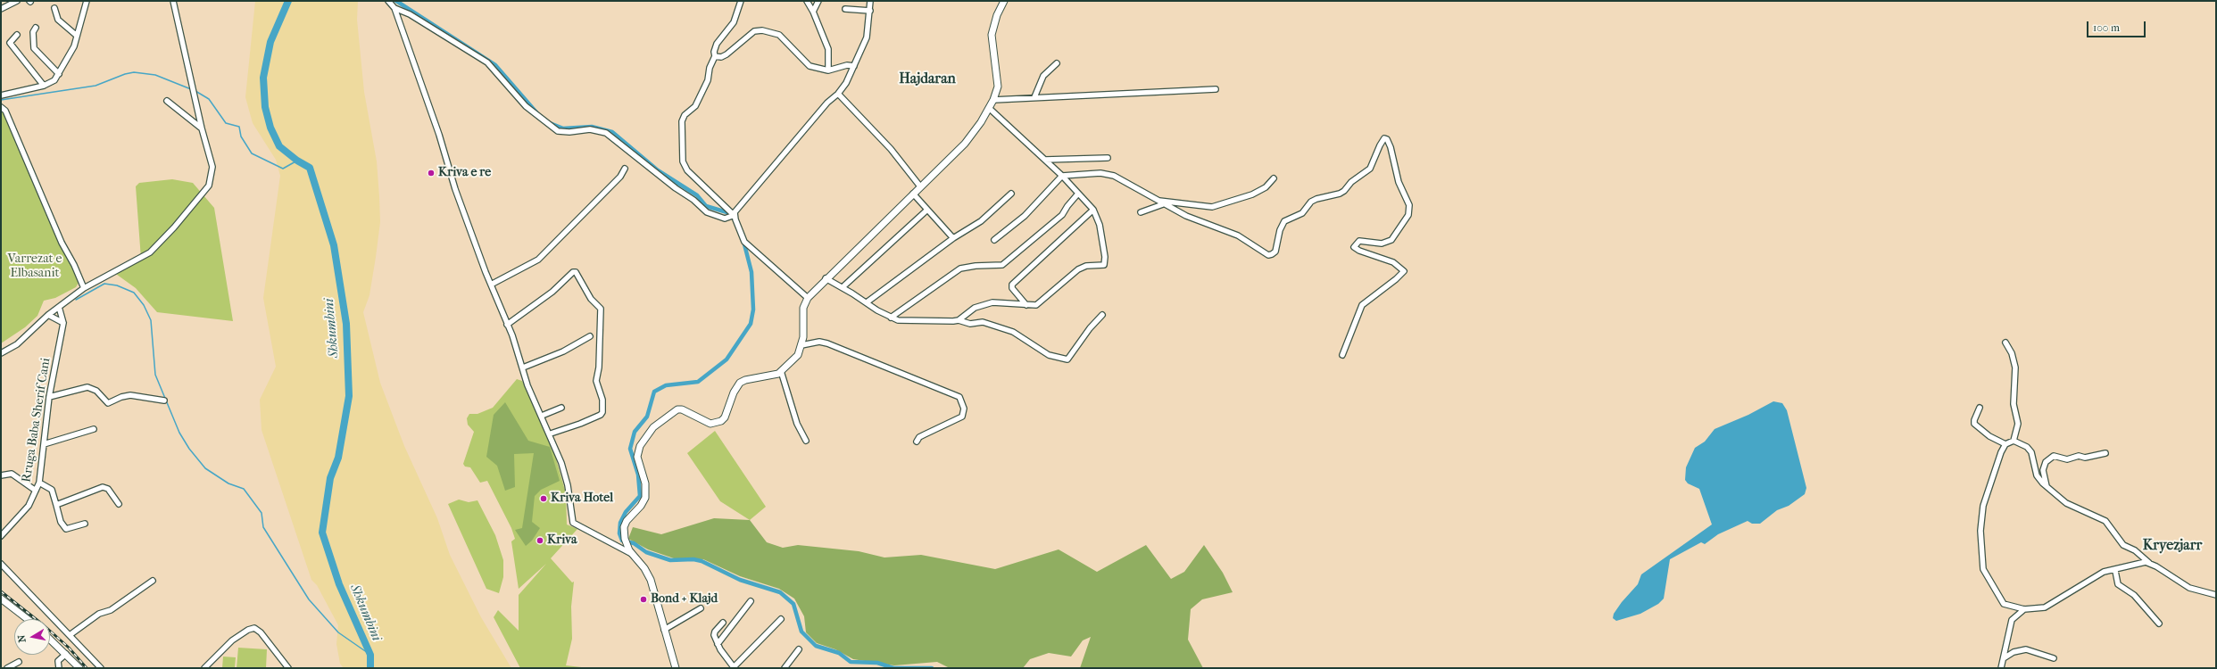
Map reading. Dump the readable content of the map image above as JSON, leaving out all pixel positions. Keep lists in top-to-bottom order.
{
  "streets": {
    "street": ["Rruga Baba Sherif Cani"]
  },
  "districts": ["Hajdaran", "Kryezjarr"],
  "water": ["Shkumbini"],
  "parks": ["Varrezat e Elbasanit"],
  "places": [
    "Kriva e re",
    "Kriva Hotel",
    "Kriva",
    "Bond + Klajd"
  ],
  "scale_bar": "100 m",
  "north": "left"
}
